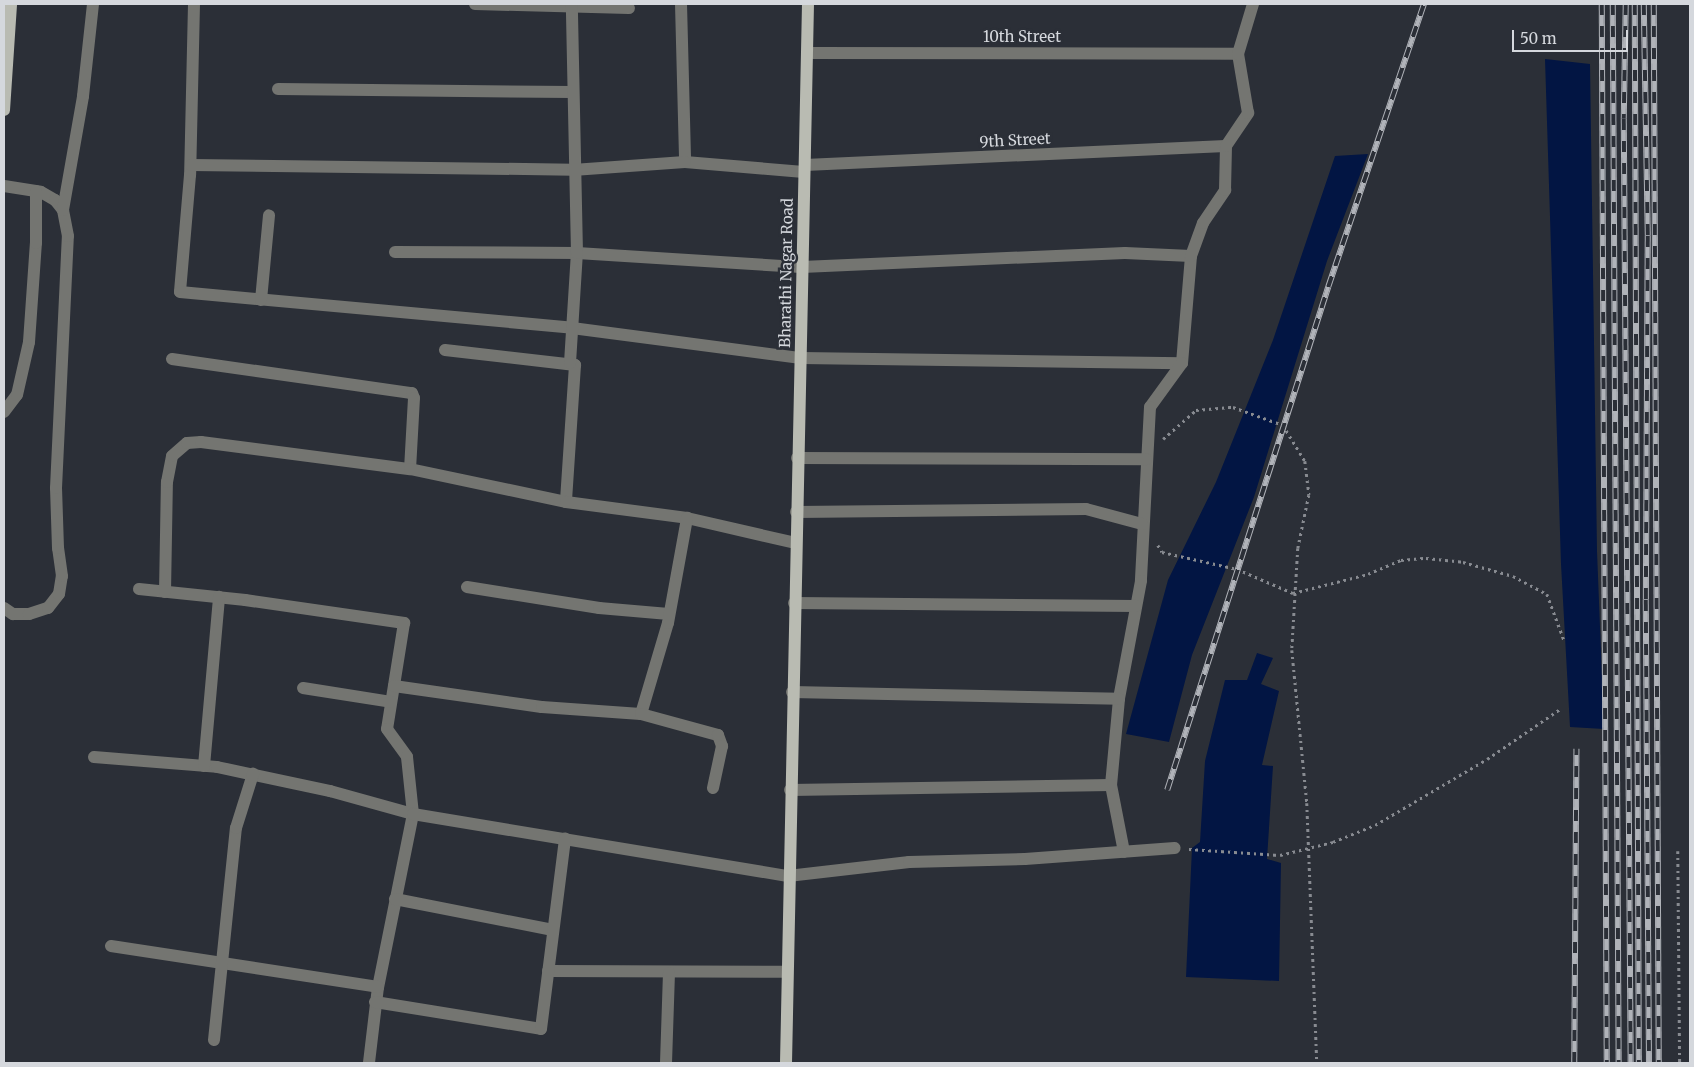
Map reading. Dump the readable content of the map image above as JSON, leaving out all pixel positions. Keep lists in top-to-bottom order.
{
  "streets": {
    "main road": ["Bharathi Nagar Road"],
    "street": ["10th Street", "9th Street"]
  },
  "crossings": [
    ["10th Street", "Bharathi Nagar Road"],
    ["9th Street", "Bharathi Nagar Road"]
  ],
  "scale_bar": "50 m"
}
